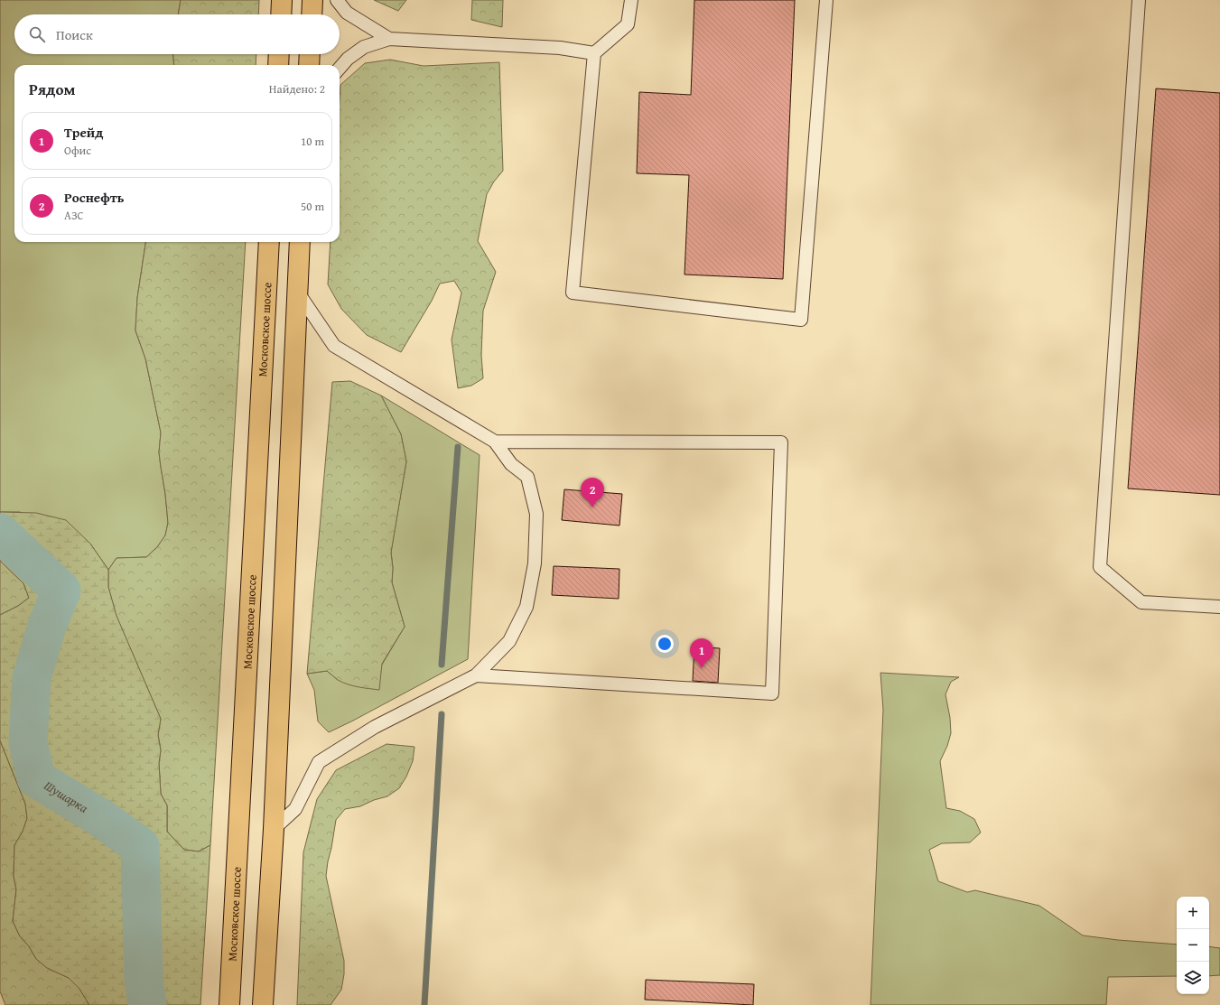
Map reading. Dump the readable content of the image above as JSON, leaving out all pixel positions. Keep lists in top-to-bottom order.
{
  "streets": {
    "highway": ["Московское шоссе"]
  },
  "water": ["Шушарка"],
  "page": {
    "search": "Поиск",
    "heading": ["Рядом", "Найдено: 2"],
    "list": [
      {
        "mark": "1",
        "name": "Трейд",
        "note": "Офис",
        "value": "10 m"
      },
      {
        "mark": "2",
        "name": "Роснефть",
        "note": "АЗС",
        "value": "50 m"
      }
    ],
    "pins": ["2", "1"],
    "map_buttons": ["+", "−"]
  }
}
